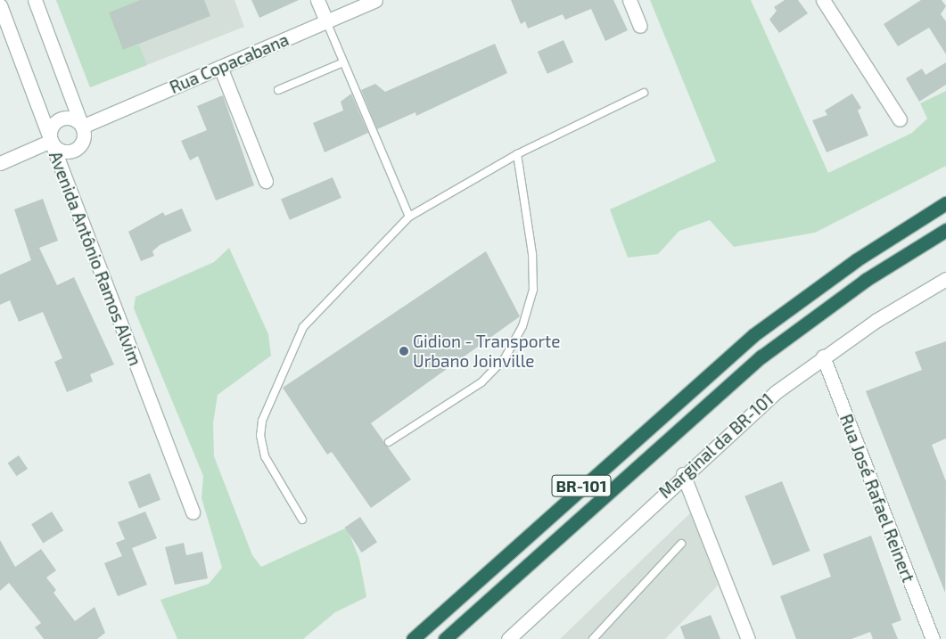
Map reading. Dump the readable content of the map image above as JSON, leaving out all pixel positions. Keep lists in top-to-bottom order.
{
  "streets": {
    "highway": ["BR-101"],
    "street": [
      "Rua Copacabana",
      "Avenida Antônio Ramos Alvim",
      "Marginal da BR-101",
      "Rua José Rafael Reinert"
    ]
  },
  "crossings": [
    ["Rua Copacabana", "Avenida Antônio Ramos Alvim"],
    ["Marginal da BR-101", "Rua José Rafael Reinert"]
  ],
  "places": ["Gidion - Transporte Urbano Joinville"]
}
